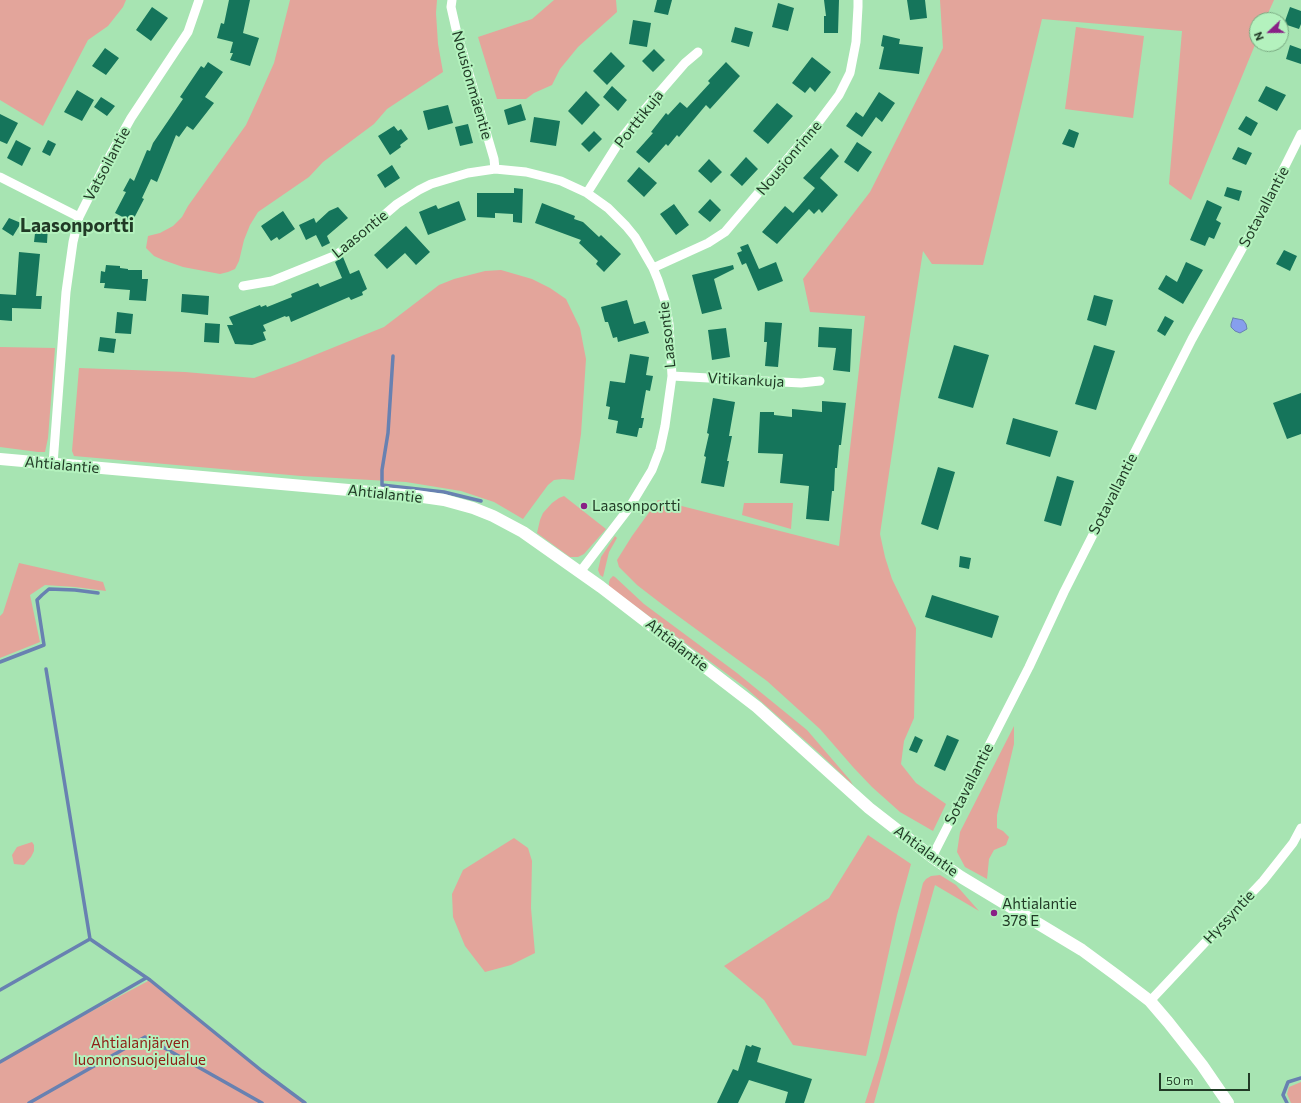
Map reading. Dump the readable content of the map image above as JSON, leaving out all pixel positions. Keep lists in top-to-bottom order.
{
  "streets": {
    "street": [
      "Nousionmäentie",
      "Porttikuja",
      "Nousionrinne",
      "Vatsoilantie",
      "Sotavallantie",
      "Laasontie",
      "Vitikankuja",
      "Ahtialantie",
      "Hyssyntie"
    ]
  },
  "crossings": [
    ["Nousionmäentie", "Laasontie"],
    ["Porttikuja", "Laasontie"],
    ["Nousionrinne", "Laasontie"],
    ["Vatsoilantie", "Ahtialantie"],
    ["Sotavallantie", "Ahtialantie"],
    ["Laasontie", "Vitikankuja"],
    ["Laasontie", "Ahtialantie"],
    ["Ahtialantie", "Hyssyntie"]
  ],
  "districts": ["Laasonportti"],
  "parks": ["Ahtialanjärven luonnonsuojelualue"],
  "places": ["Laasonportti", "Ahtialantie 378 E"],
  "scale_bar": "50 m",
  "north": "left"
}
